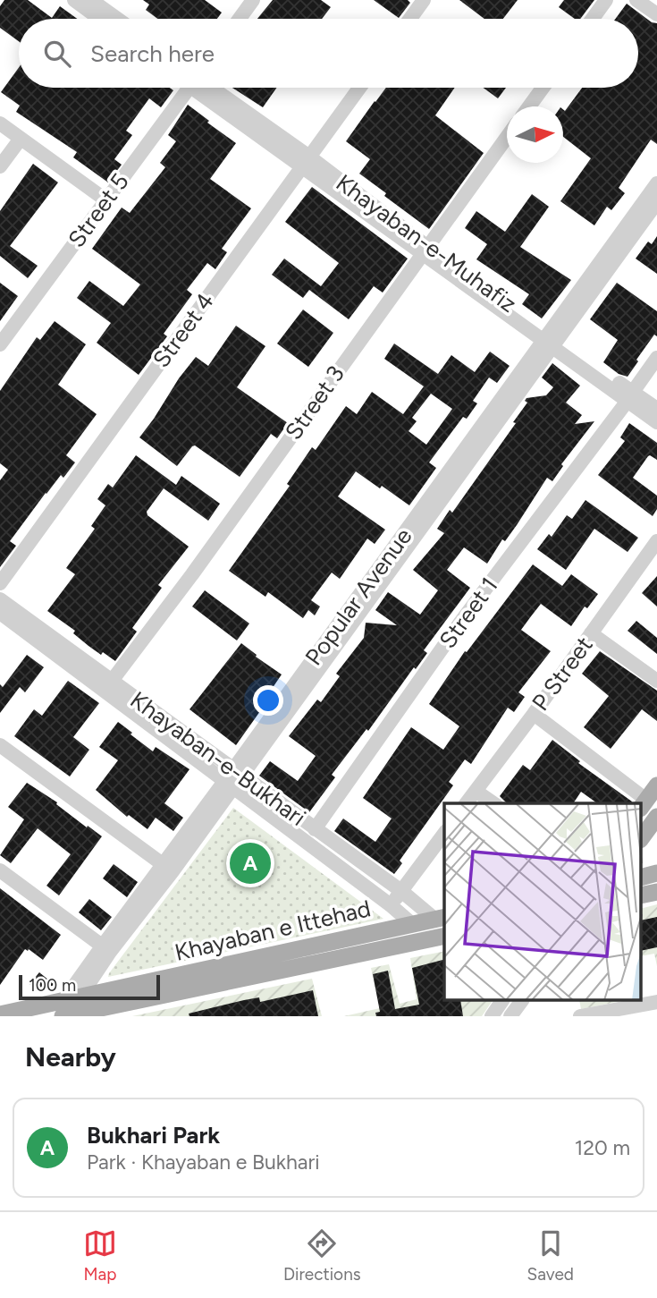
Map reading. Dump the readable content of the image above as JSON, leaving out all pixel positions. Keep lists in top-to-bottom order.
{
  "streets": {
    "main road": ["Khayaban e Ittehad"],
    "street": [
      "Street 5",
      "Khayaban-e-Muhafiz",
      "Street 4",
      "Street 3",
      "Popular Avenue",
      "Street 1",
      "P Street",
      "Khayaban-e-Bukhari"
    ]
  },
  "crossings": [
    ["Khayaban-e-Muhafiz", "Street 4"],
    ["Khayaban-e-Muhafiz", "Street 3"],
    ["Khayaban-e-Muhafiz", "Popular Avenue"],
    ["Khayaban-e-Muhafiz", "Street 1"],
    ["Street 3", "Khayaban-e-Bukhari"],
    ["Popular Avenue", "Khayaban-e-Bukhari"],
    ["Popular Avenue", "Khayaban e Ittehad"],
    ["Street 1", "Khayaban-e-Bukhari"],
    ["Khayaban-e-Bukhari", "Khayaban e Ittehad"]
  ],
  "scale_bar": "100 m",
  "north": "right",
  "page": {
    "search": "Search here",
    "pins": "A",
    "scale": "100 m",
    "heading": "Nearby",
    "list": [
      {
        "mark": "A",
        "name": "Bukhari Park",
        "note": "Park · Khayaban e Bukhari",
        "value": "120 m"
      }
    ],
    "nav": ["Map", "Directions", "Saved"]
  }
}
